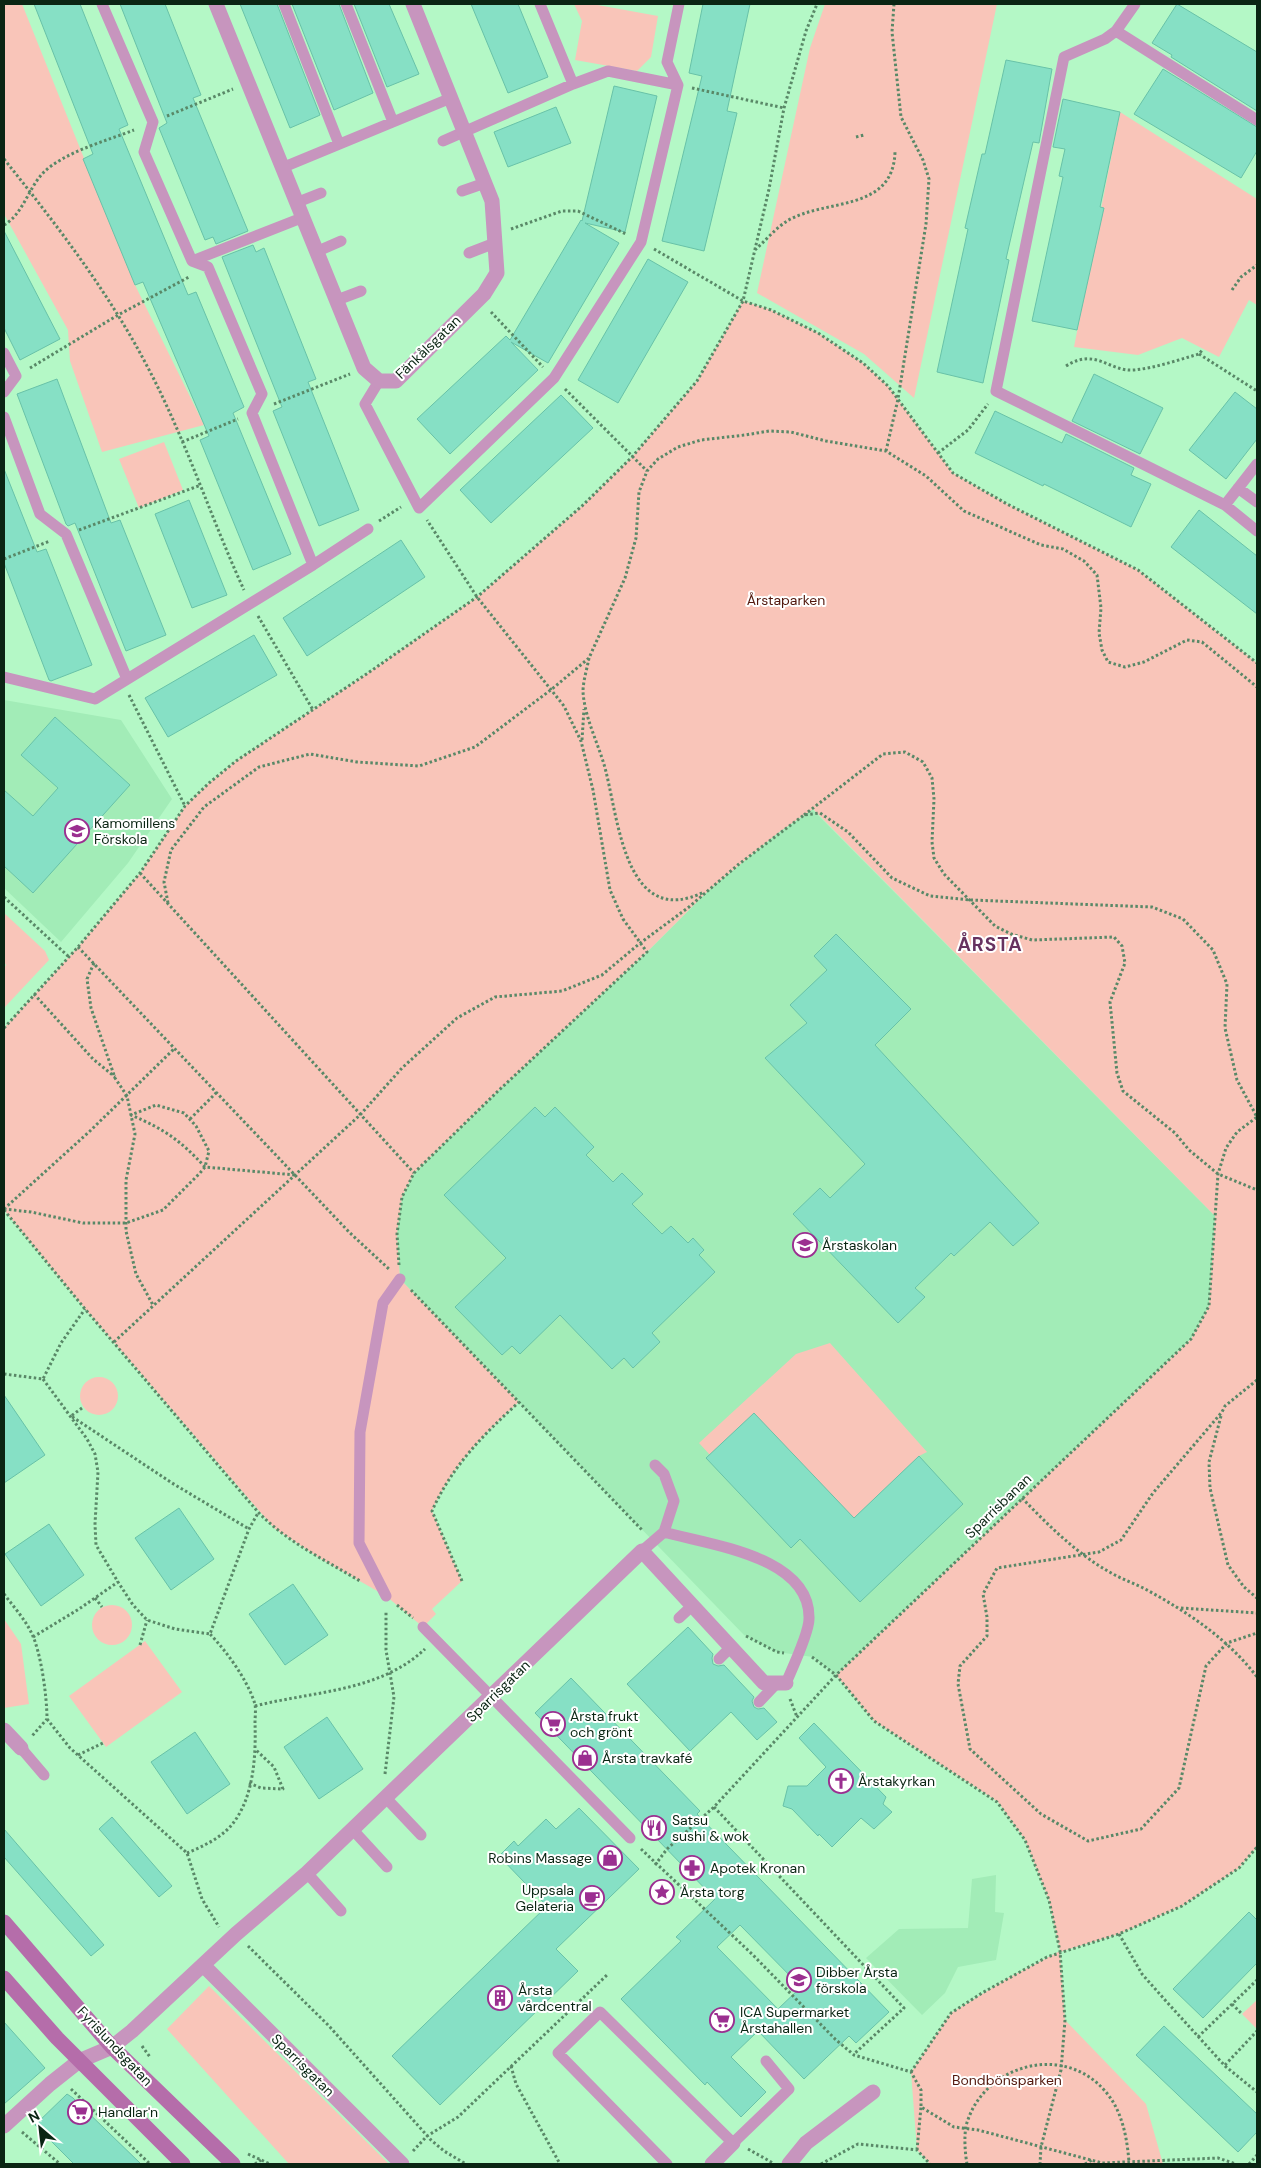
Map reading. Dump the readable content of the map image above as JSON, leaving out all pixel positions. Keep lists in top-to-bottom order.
{
  "streets": {
    "main road": ["Fyrislundsgatan"],
    "street": ["Fänkålsgatan", "Sparrisgatan"],
    "path": ["Sparrisbanan"]
  },
  "crossings": [
    ["Sparrisgatan", "Fyrislundsgatan"]
  ],
  "districts": ["ÅRSTA"],
  "parks": ["Årstaparken", "Bondbönsparken"],
  "places": {
    "school or university": ["Kamomillens Förskola", "Årstaskolan", "Dibber Årsta förskola"],
    "supermarket": ["Årsta frukt och grönt", "ICA Supermarket Årstahallen", "Handlar'n"],
    "shop": ["Årsta travkafé", "Robins Massage"],
    "church": ["Årstakyrkan"],
    "restaurant": ["Satsu sushi & wok"],
    "pharmacy": ["Apotek Kronan"],
    "place": ["Årsta torg"],
    "cafe": ["Uppsala Gelateria"],
    "building": ["Årsta vårdcentral"]
  },
  "north": "top left"
}
